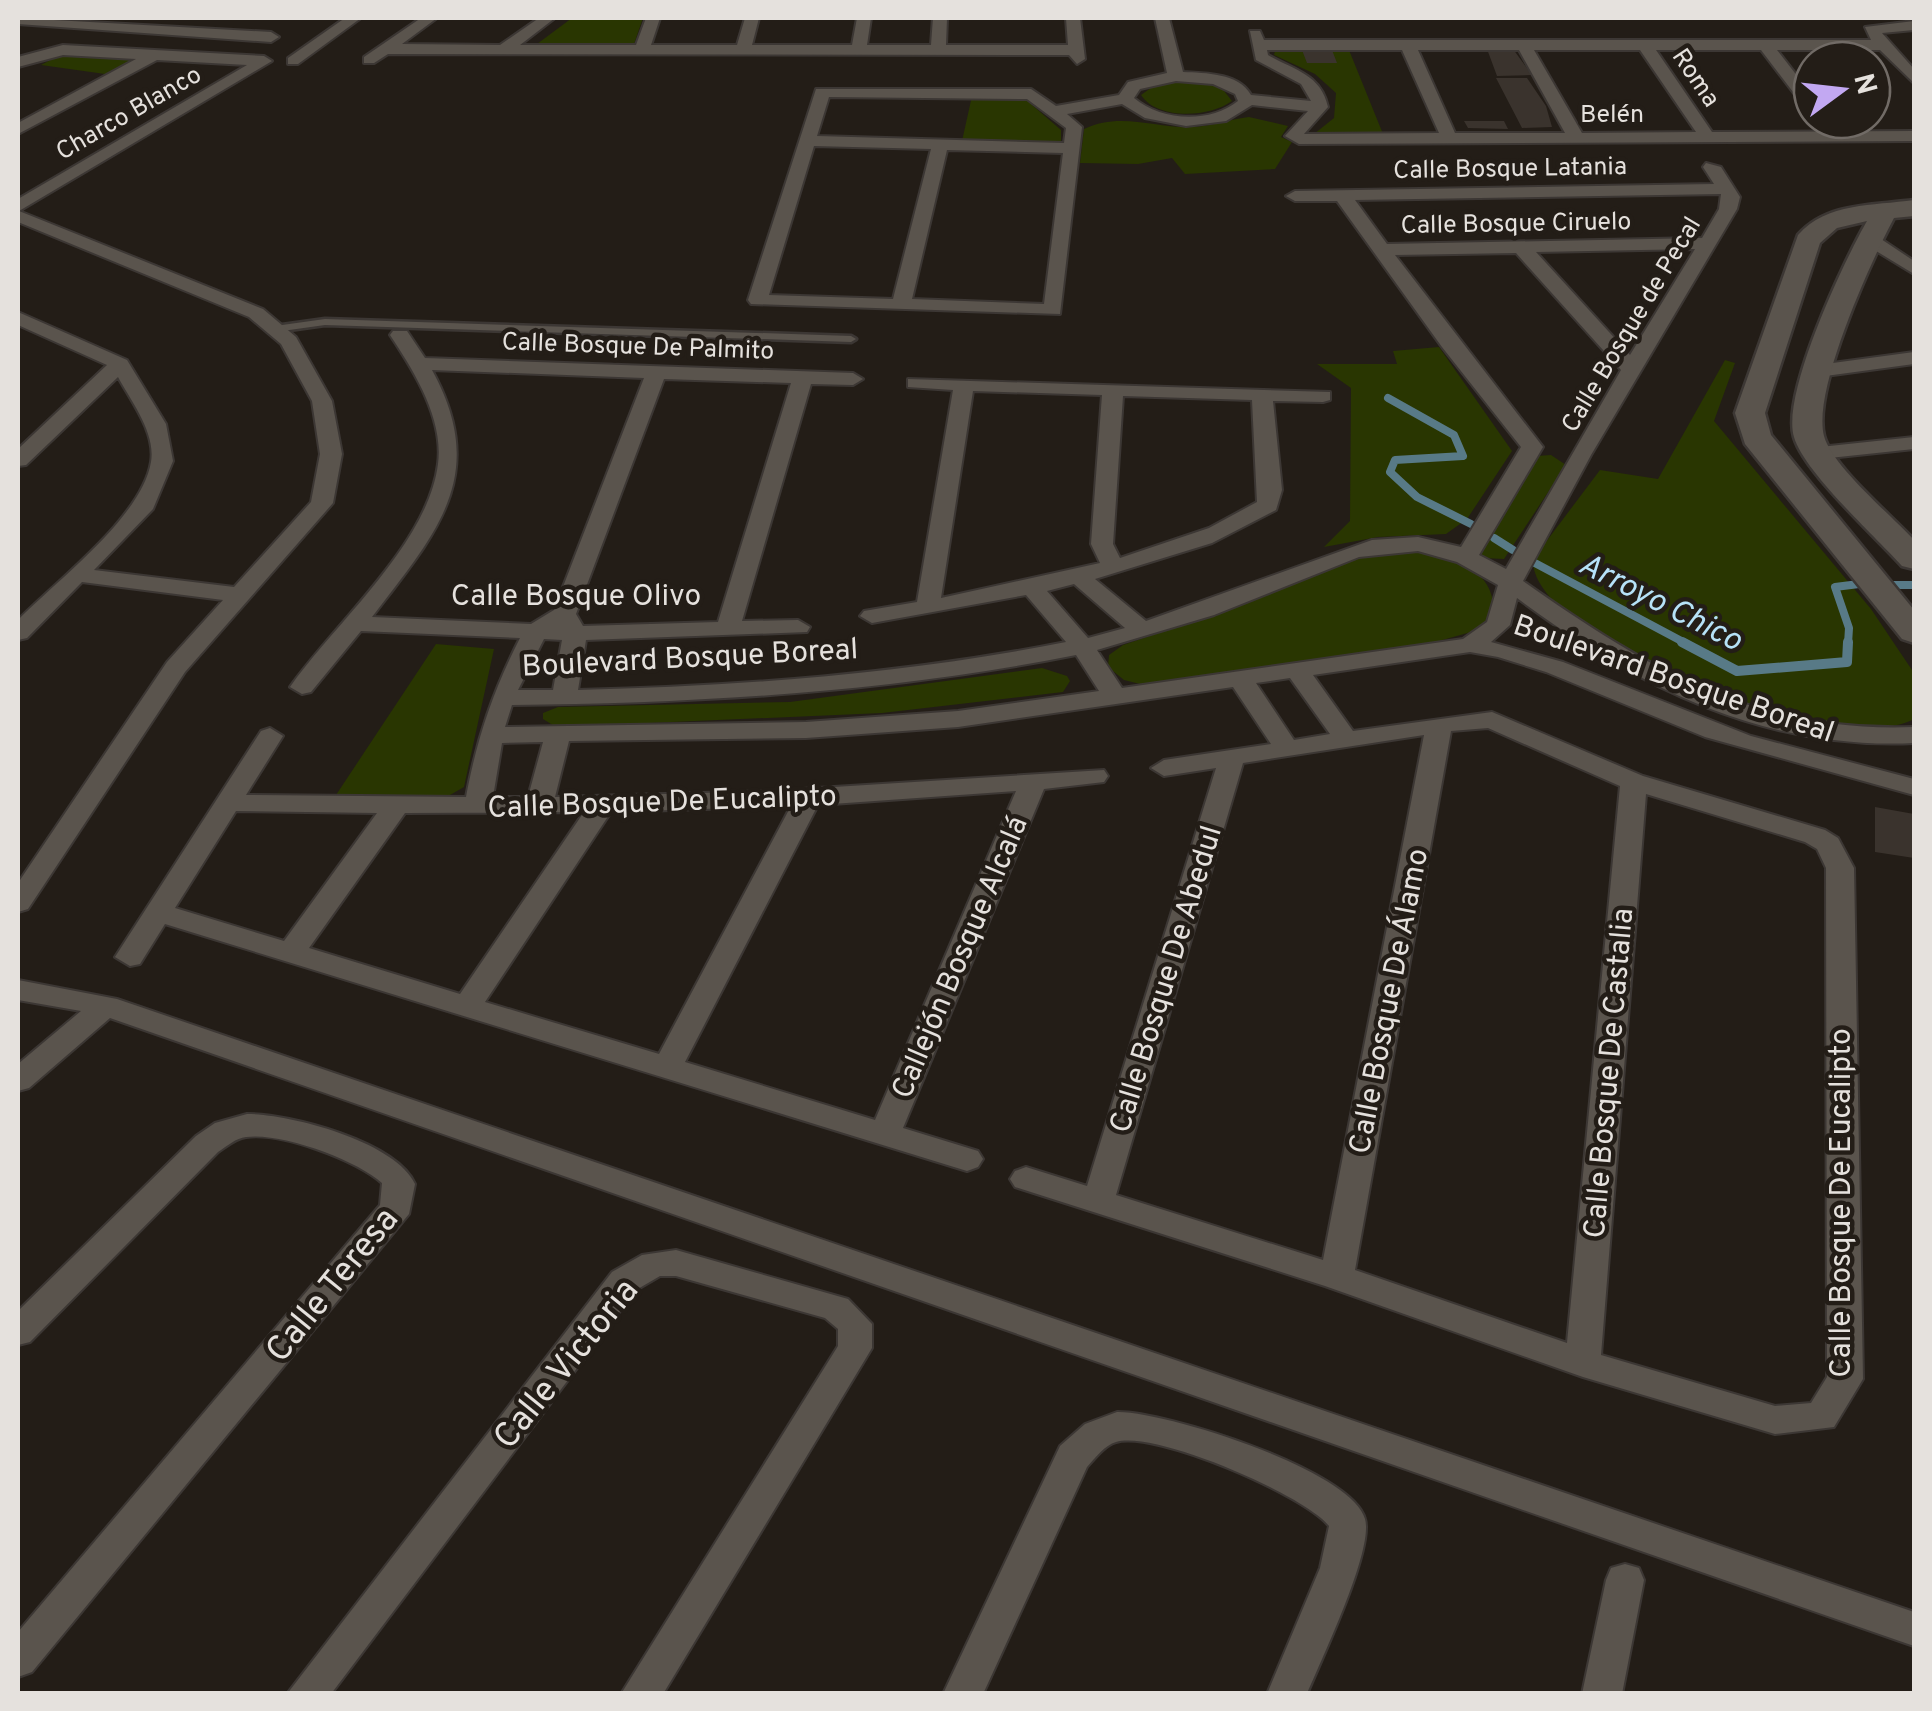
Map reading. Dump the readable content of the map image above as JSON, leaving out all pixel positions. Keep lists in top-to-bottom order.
{
  "streets": {
    "street": [
      "Roma",
      "Charco Blanco",
      "Belén",
      "Calle Bosque Latania",
      "Calle Bosque Ciruelo",
      "Calle Bosque de Pecal",
      "Calle Bosque De Palmito",
      "Calle Bosque Olivo",
      "Boulevard Bosque Boreal",
      "Calle Bosque De Eucalipto",
      "Callejón Bosque Alcalá",
      "Calle Bosque De Abedul",
      "Calle Bosque De Álamo",
      "Calle Bosque De Castalia",
      "Calle Teresa",
      "Calle Victoria"
    ]
  },
  "crossings": [
    ["Roma", "Belén"],
    ["Calle Bosque Latania", "Calle Bosque de Pecal"],
    ["Calle Bosque Ciruelo", "Calle Bosque de Pecal"],
    ["Calle Bosque de Pecal", "Boulevard Bosque Boreal"],
    ["Calle Bosque De Eucalipto", "Callejón Bosque Alcalá"],
    ["Calle Bosque De Eucalipto", "Calle Bosque De Abedul"],
    ["Calle Bosque De Eucalipto", "Calle Bosque De Álamo"],
    ["Calle Bosque De Eucalipto", "Calle Bosque De Castalia"]
  ],
  "water": ["Arroyo Chico"],
  "north": "right"
}
